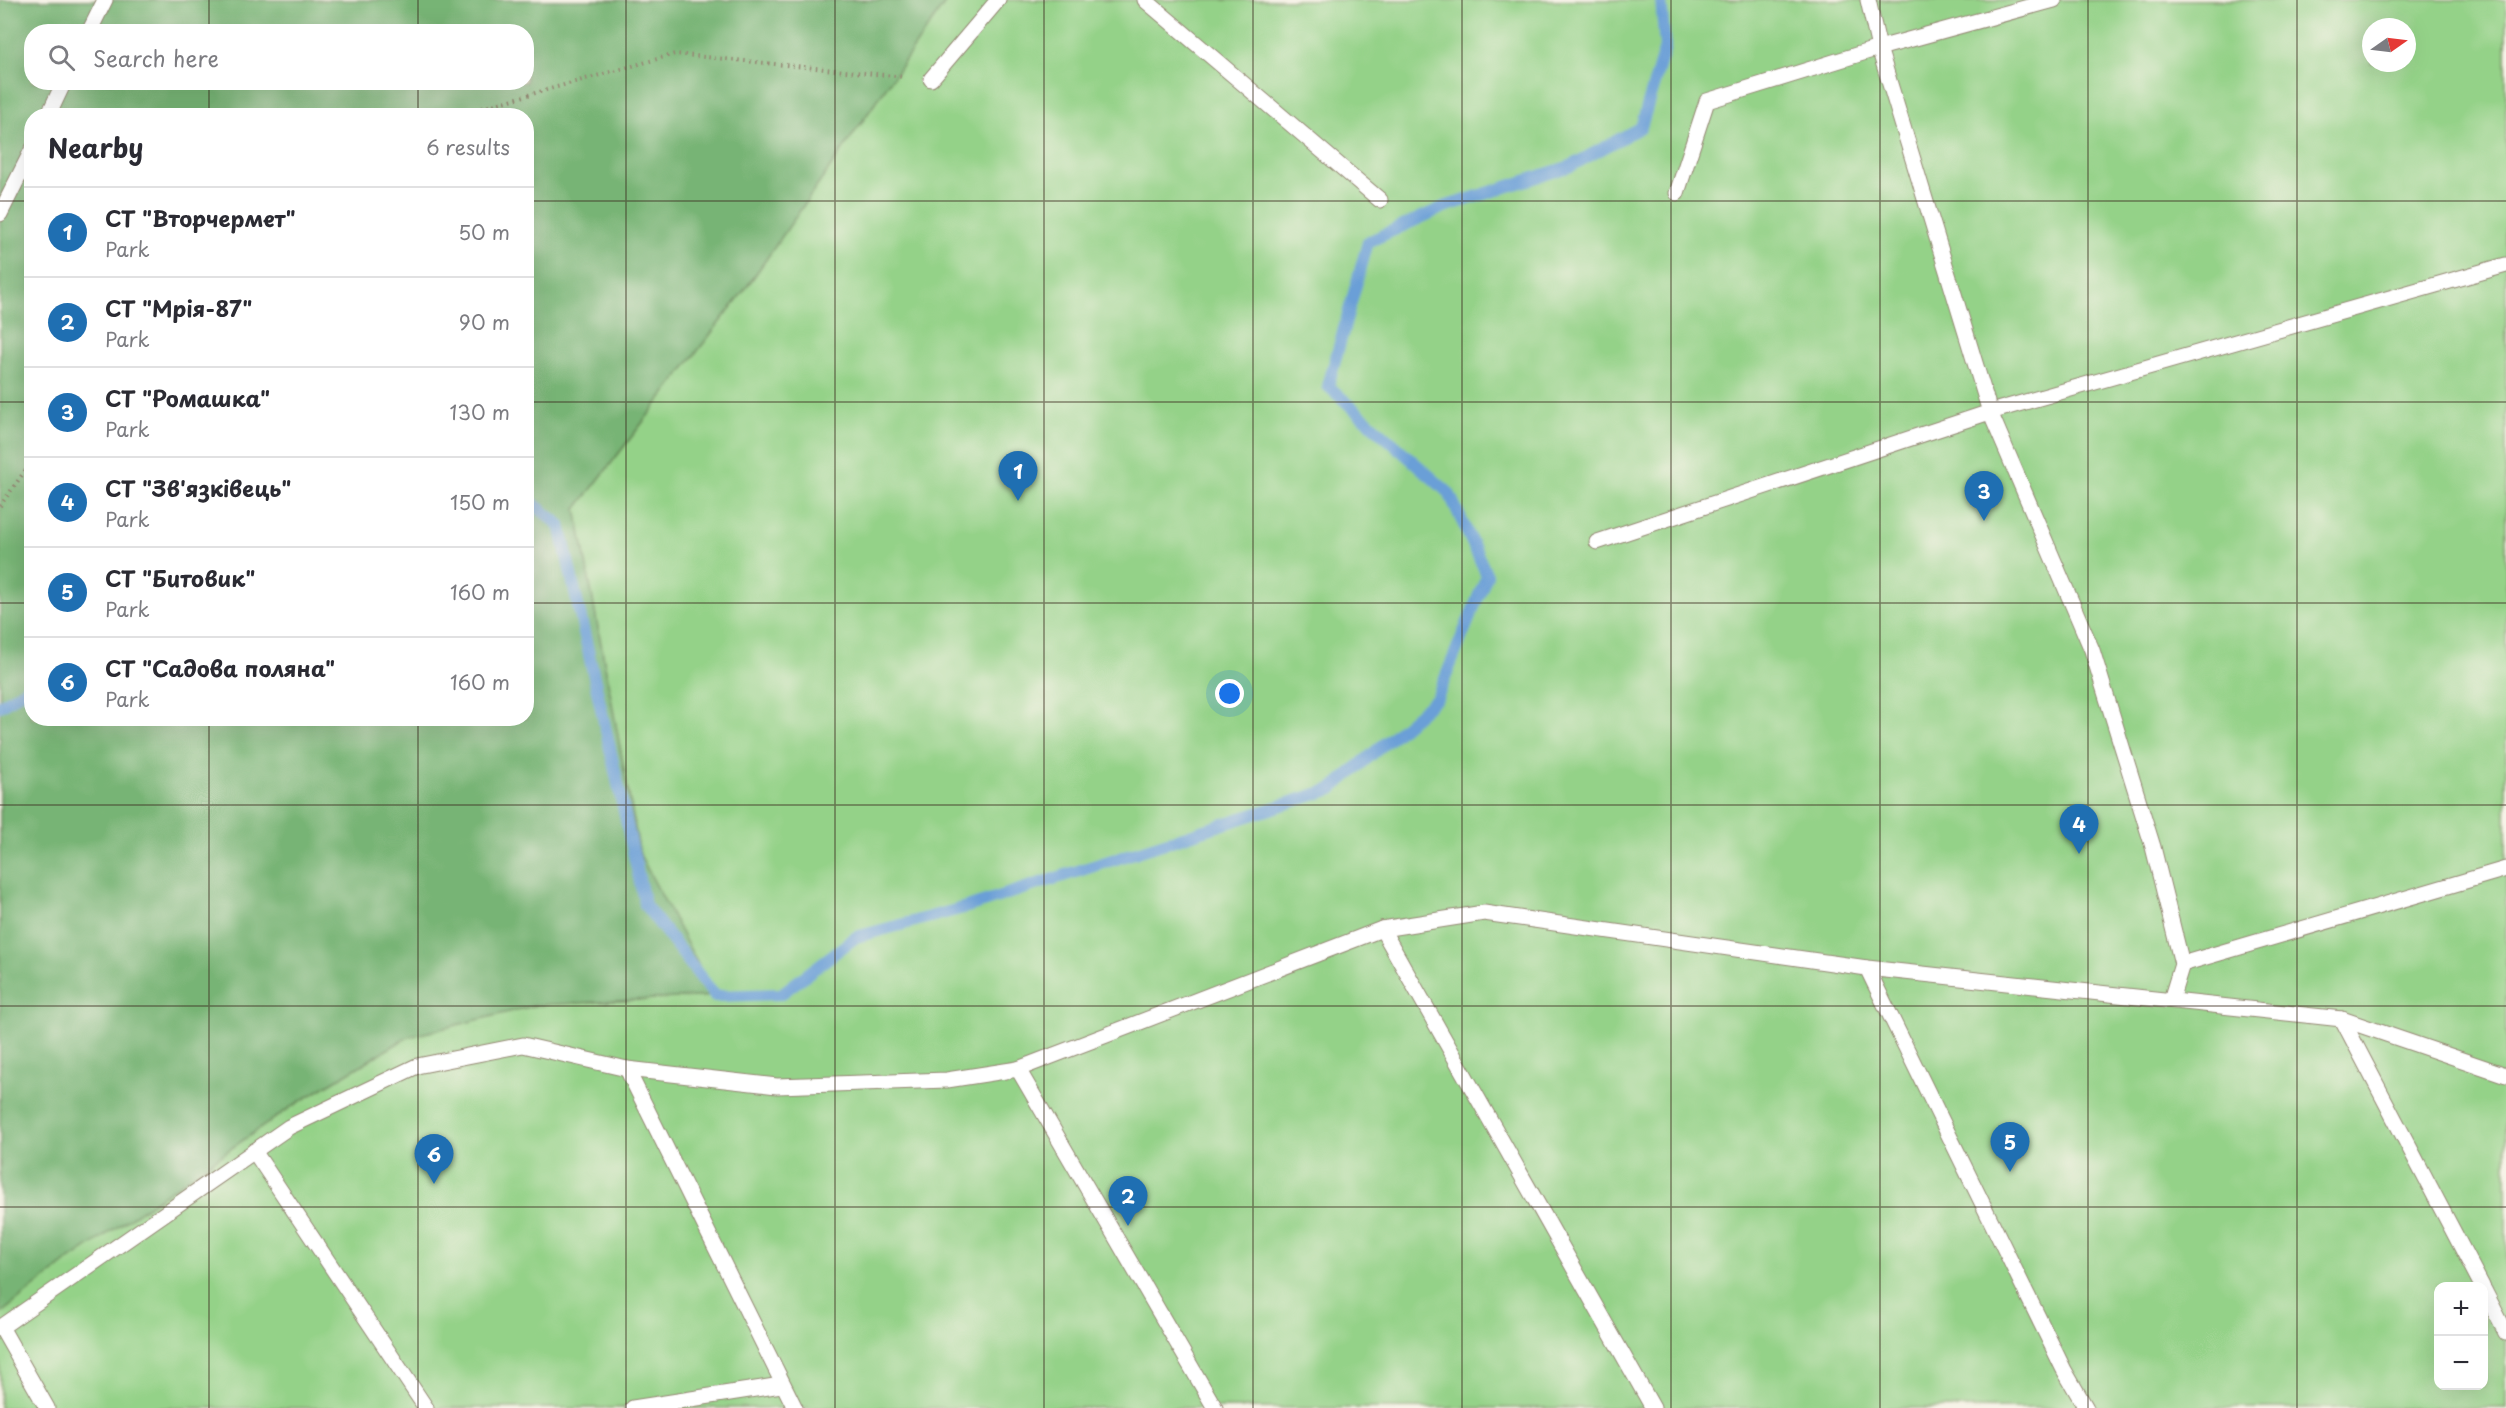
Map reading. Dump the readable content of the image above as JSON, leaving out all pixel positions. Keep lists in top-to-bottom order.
{
  "north": "right",
  "page": {
    "search": "Search here",
    "heading": ["Nearby", "6 results"],
    "list": [
      {
        "mark": "1",
        "name": "СТ \"Вторчермет\"",
        "note": "Park",
        "value": "50 m"
      },
      {
        "mark": "2",
        "name": "СТ \"Мрія-87\"",
        "note": "Park",
        "value": "90 m"
      },
      {
        "mark": "3",
        "name": "СТ \"Ромашка\"",
        "note": "Park",
        "value": "130 m"
      },
      {
        "mark": "4",
        "name": "СТ \"Зв'язківець\"",
        "note": "Park",
        "value": "150 m"
      },
      {
        "mark": "5",
        "name": "СТ \"Битовик\"",
        "note": "Park",
        "value": "160 m"
      },
      {
        "mark": "6",
        "name": "СТ \"Садова поляна\"",
        "note": "Park",
        "value": "160 m"
      }
    ],
    "pins": [
      "1",
      "3",
      "4",
      "5",
      "6",
      "2"
    ],
    "map_buttons": ["+", "−"]
  }
}
